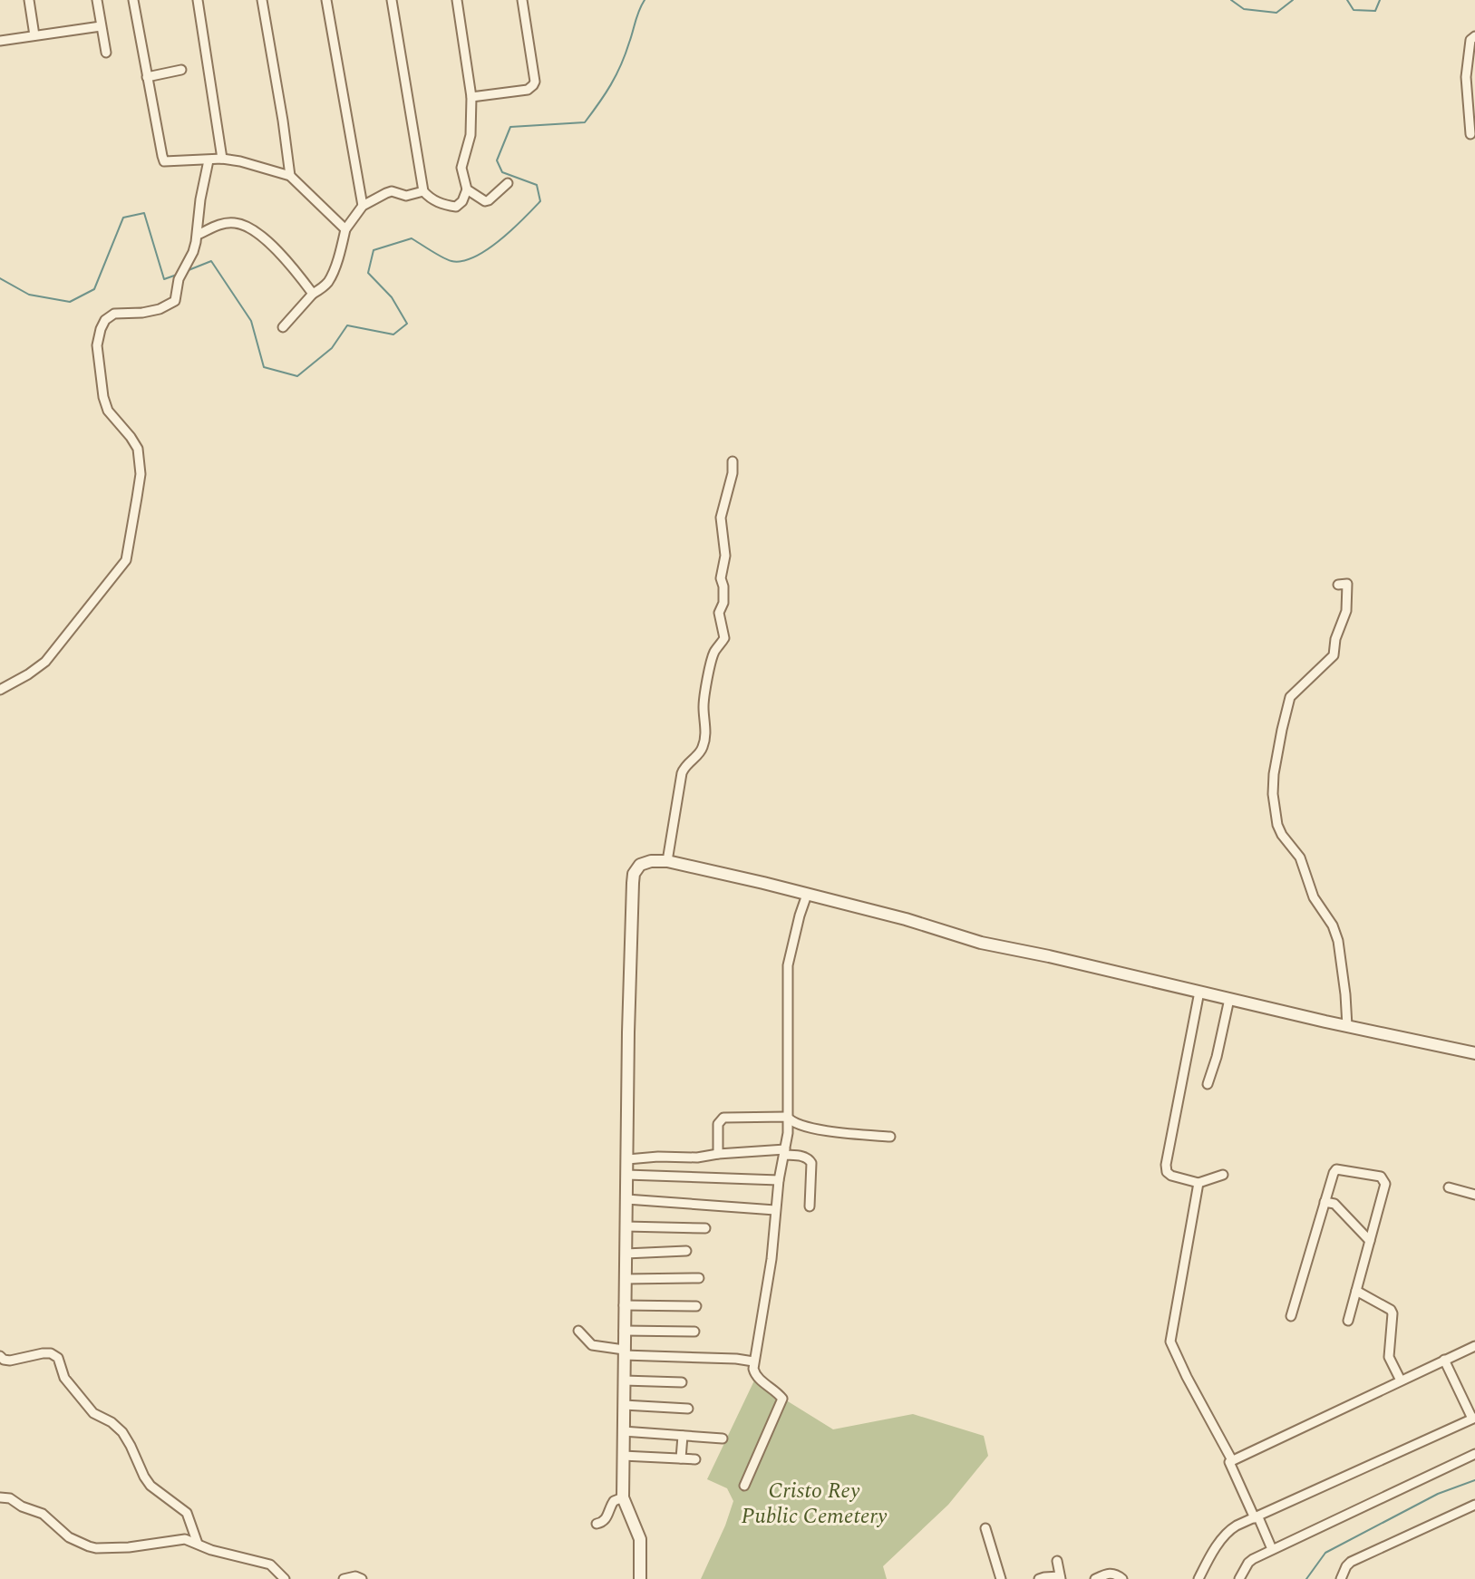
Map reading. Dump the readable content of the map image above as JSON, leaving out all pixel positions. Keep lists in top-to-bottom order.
{
  "parks": ["Cristo Rey Public Cemetery"]
}
